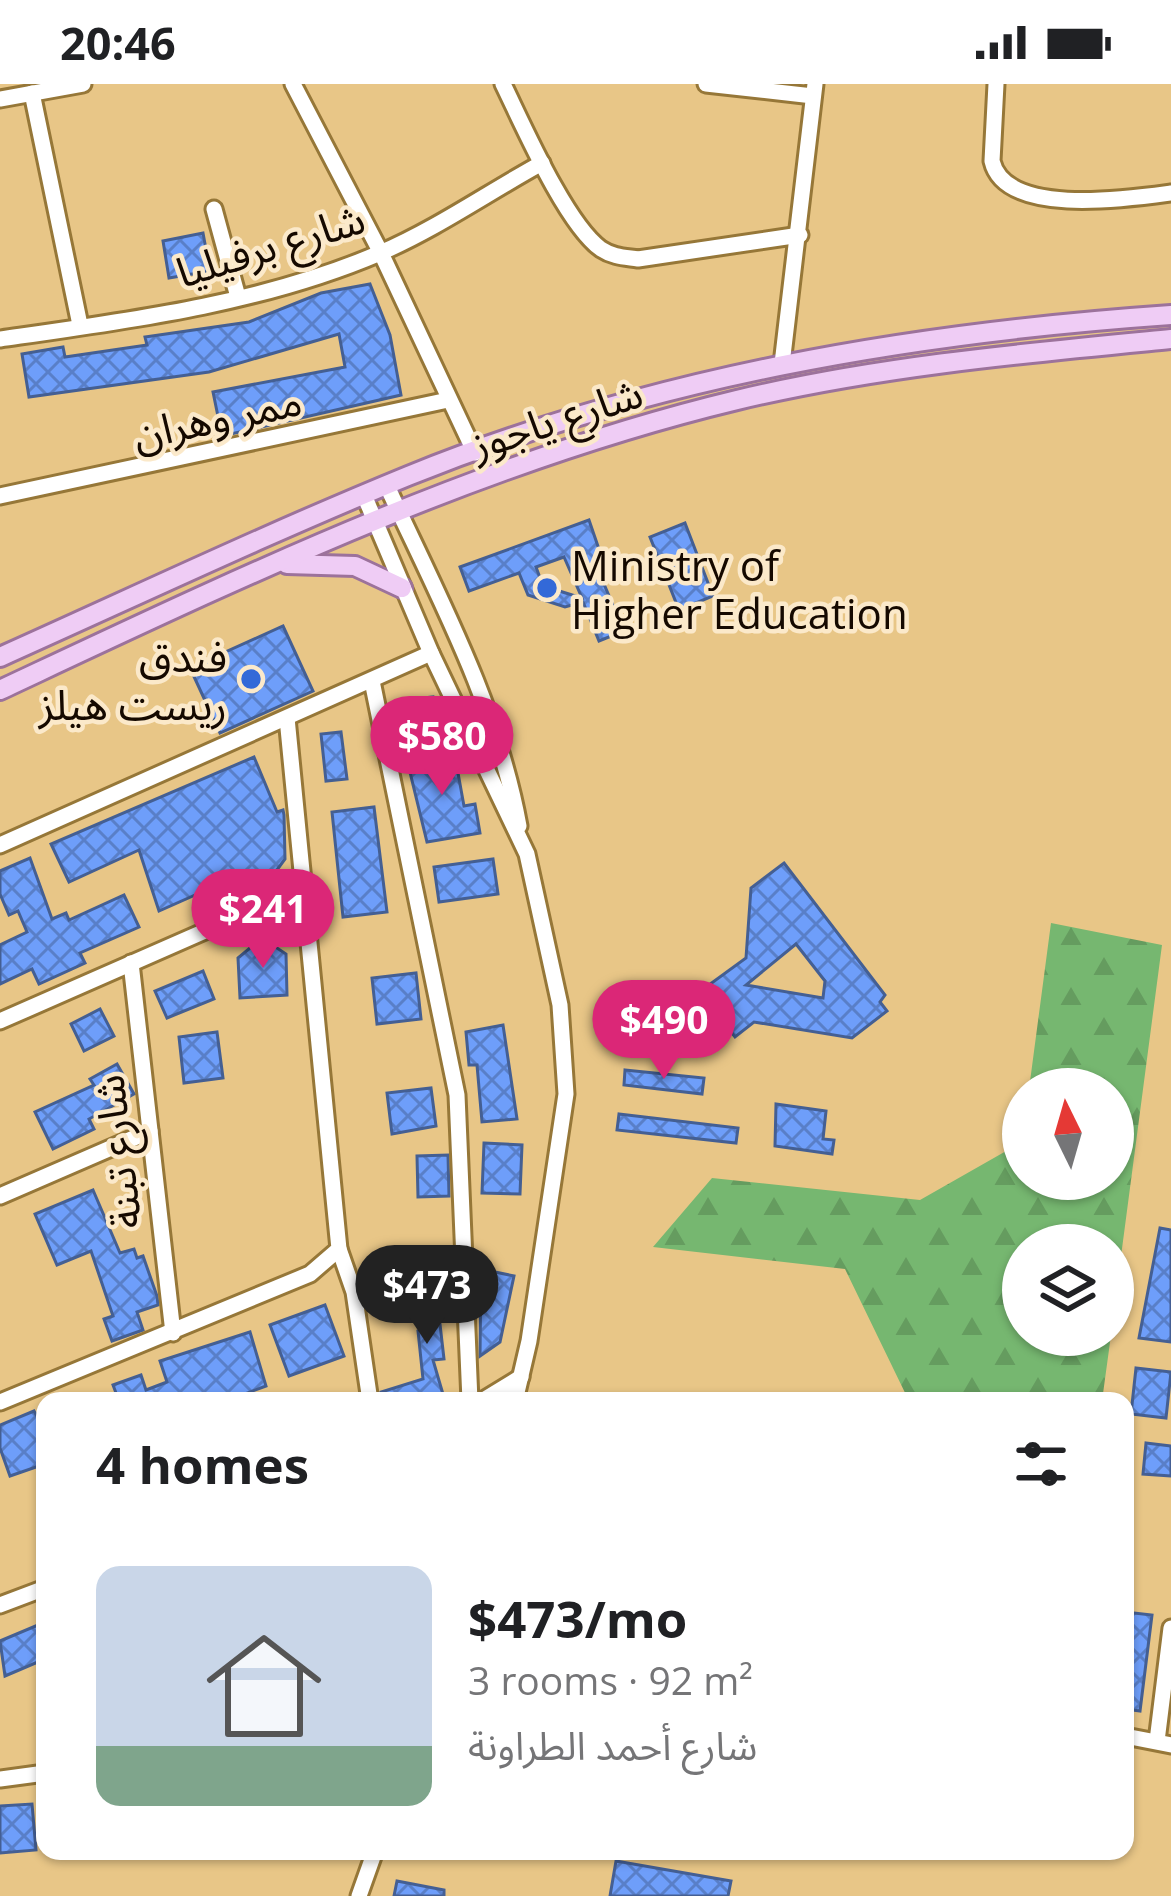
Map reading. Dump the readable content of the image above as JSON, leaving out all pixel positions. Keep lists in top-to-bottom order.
{
  "streets": {
    "main road": ["شارع ياجوز"],
    "street": ["شارع برفيليا", "ممر وهران", "شارع تبنة"]
  },
  "places": ["Ministry of Higher Education", "فندق ريست هيلز"],
  "north": "top",
  "page": {
    "status": "20:46",
    "price": [
      "$580",
      "$241",
      "$490",
      "$473"
    ],
    "heading": "4 homes",
    "list": [
      {
        "name": "$473/mo",
        "note": "3 rooms · 92 m² · شارع أحمد الطراونة"
      }
    ]
  }
}
